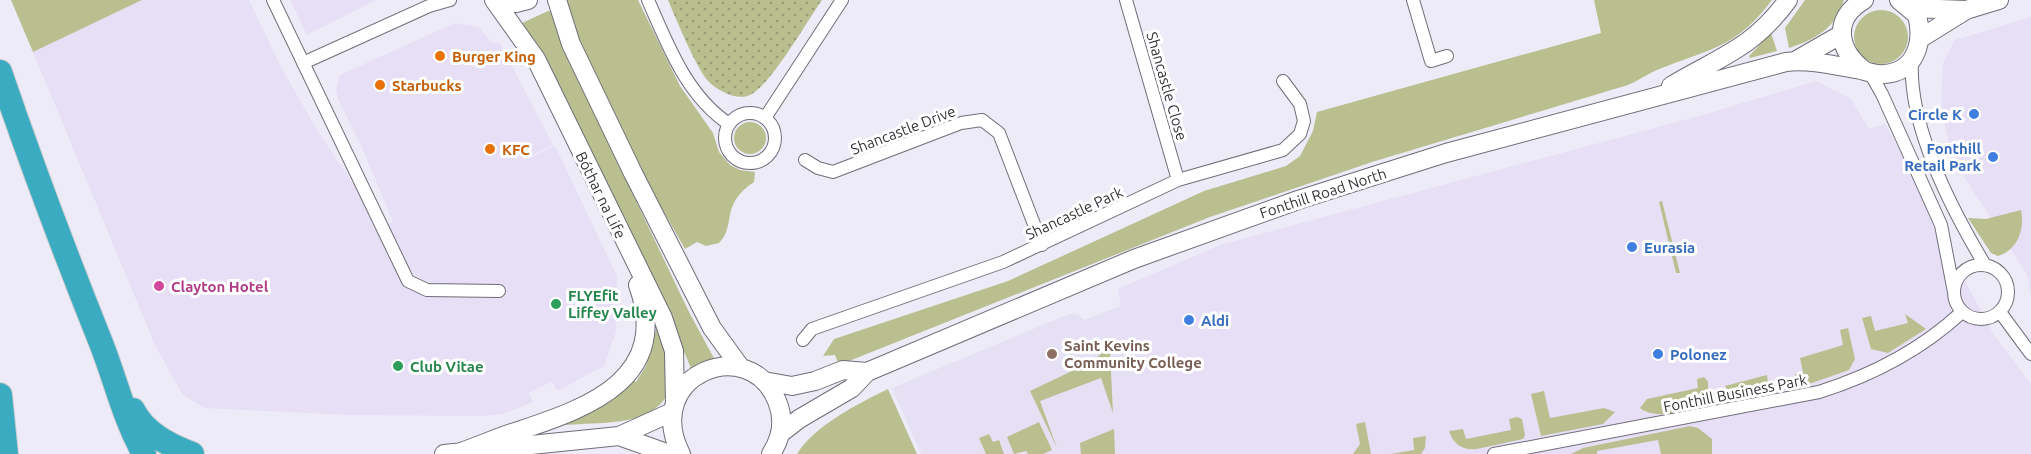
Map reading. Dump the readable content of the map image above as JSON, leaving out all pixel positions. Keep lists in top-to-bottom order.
{
  "streets": {
    "main road": ["Fonthill Road North", "Bóthar na Life"],
    "street": [
      "Shancastle Close",
      "Shancastle Drive",
      "Shancastle Park",
      "Fonthill Business Park"
    ]
  },
  "crossings": [
    ["Shancastle Close", "Shancastle Park"],
    ["Shancastle Drive", "Shancastle Park"]
  ],
  "places": [
    "Burger King",
    "Starbucks",
    "Circle K",
    "KFC",
    "Fonthill Retail Park",
    "Eurasia",
    "Clayton Hotel",
    "FLYEfit Liffey Valley",
    "Aldi",
    "Saint Kevins Community College",
    "Polonez",
    "Club Vitae"
  ]
}
